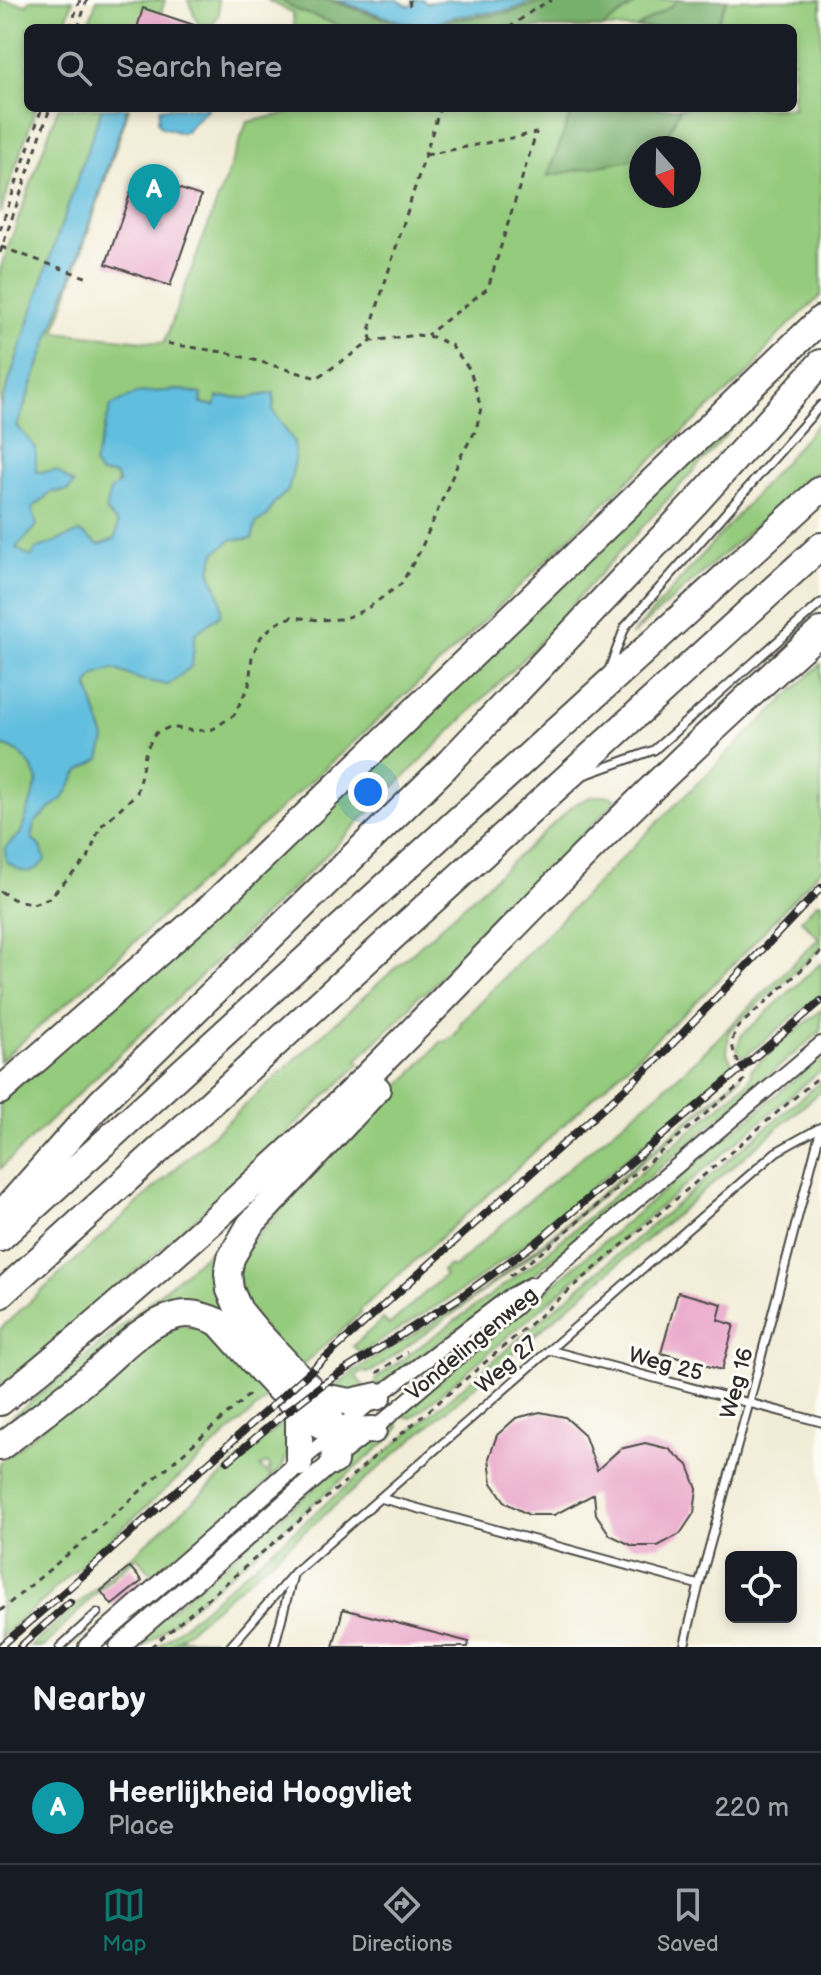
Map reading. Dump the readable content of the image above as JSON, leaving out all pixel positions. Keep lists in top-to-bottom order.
{
  "streets": {
    "street": ["Vondelingenweg"],
    "lane": ["Weg 25", "Weg 27", "Weg 16"]
  },
  "crossings": [
    ["Weg 25", "Weg 27"],
    ["Weg 25", "Weg 16"],
    ["Weg 27", "Weg 16"]
  ],
  "north": "bottom",
  "page": {
    "search": "Search here",
    "pins": "A",
    "heading": "Nearby",
    "list": [
      {
        "mark": "A",
        "name": "Heerlijkheid Hoogvliet",
        "note": "Place",
        "value": "220 m"
      }
    ],
    "nav": ["Map", "Directions", "Saved"]
  }
}
